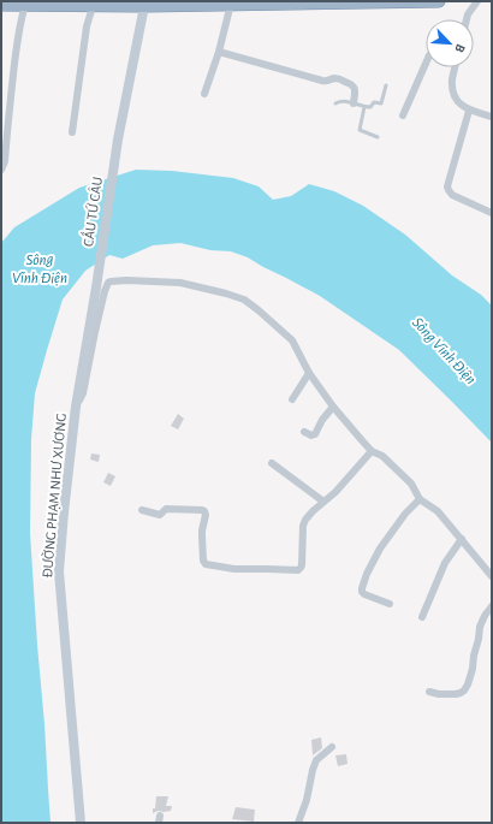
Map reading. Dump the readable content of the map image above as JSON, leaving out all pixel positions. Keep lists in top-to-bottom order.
{
  "streets": {
    "main road": ["CẦU TỨ CÂU", "ĐƯỜNG PHẠM NHƯ XƯƠNG"]
  },
  "crossings": [
    ["CẦU TỨ CÂU", "ĐƯỜNG PHẠM NHƯ XƯƠNG"]
  ],
  "water": ["Sông Vĩnh Điện"],
  "north": "bottom right"
}
